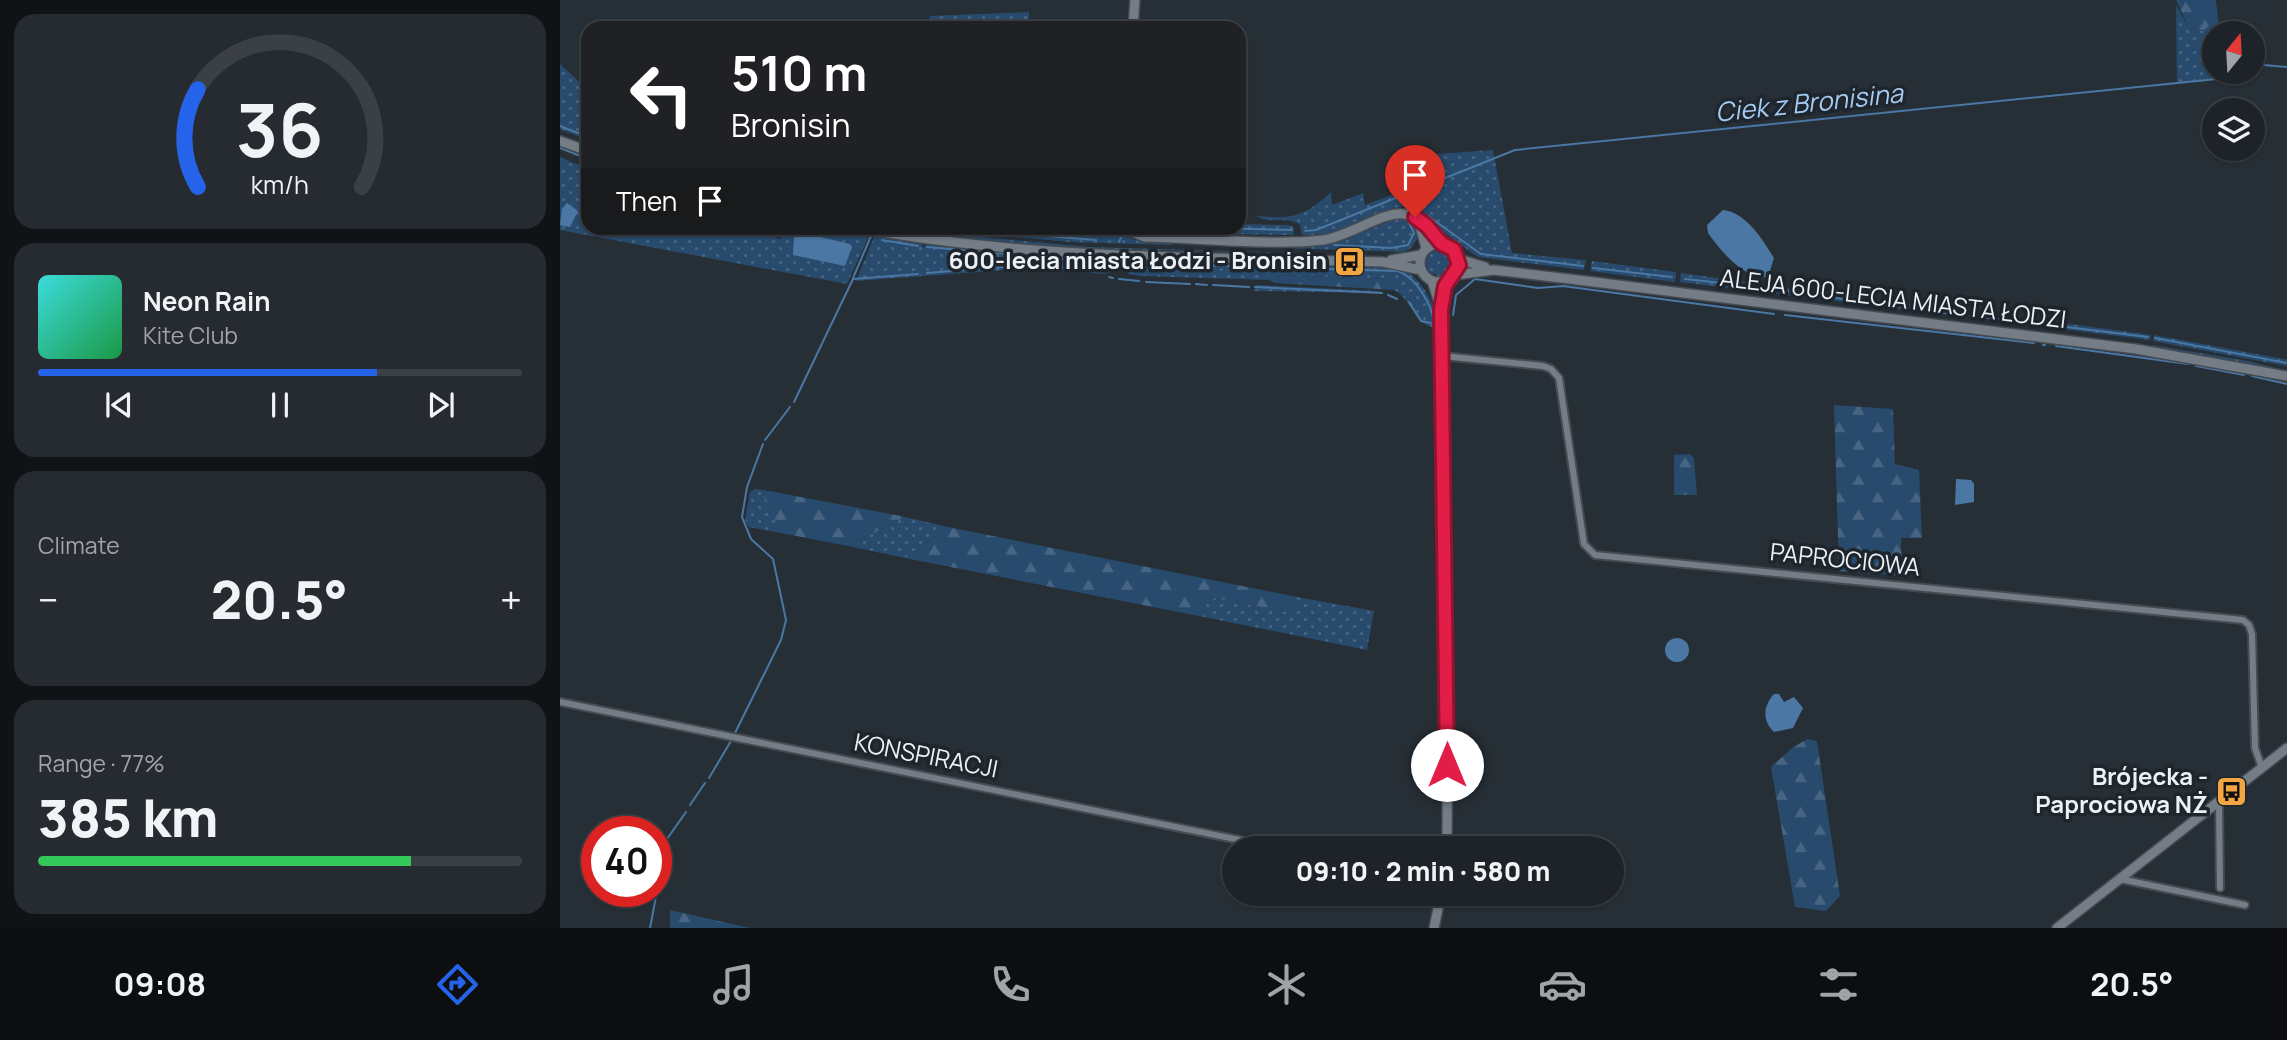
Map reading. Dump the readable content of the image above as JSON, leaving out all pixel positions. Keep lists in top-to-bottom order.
{
  "streets": {
    "main road": ["ALEJA 600-LECIA MIASTA ŁODZI"],
    "street": ["PAPROCIOWA", "KONSPIRACJI"]
  },
  "water": ["Ciek z Bronisina"],
  "places": {
    "bus stop": ["600-lecia miasta Łodzi - Bronisin", "Brójecka - Paprociowa NŻ"]
  },
  "north": "top",
  "page": {
    "turn": ["510 m", "Bronisin"],
    "then": "Then",
    "song": ["Neon Rain", "Kite Club"],
    "tile": [
      "Climate",
      ["Range · 77%", "385 km"]
    ],
    "heat": ["−", "20.5°", "+"],
    "limit": "40",
    "trip": "09:10 · 2 min · 580 m",
    "tabs": ["09:08", "20.5°"],
    "gauge": ["36", "km/h"]
  }
}
